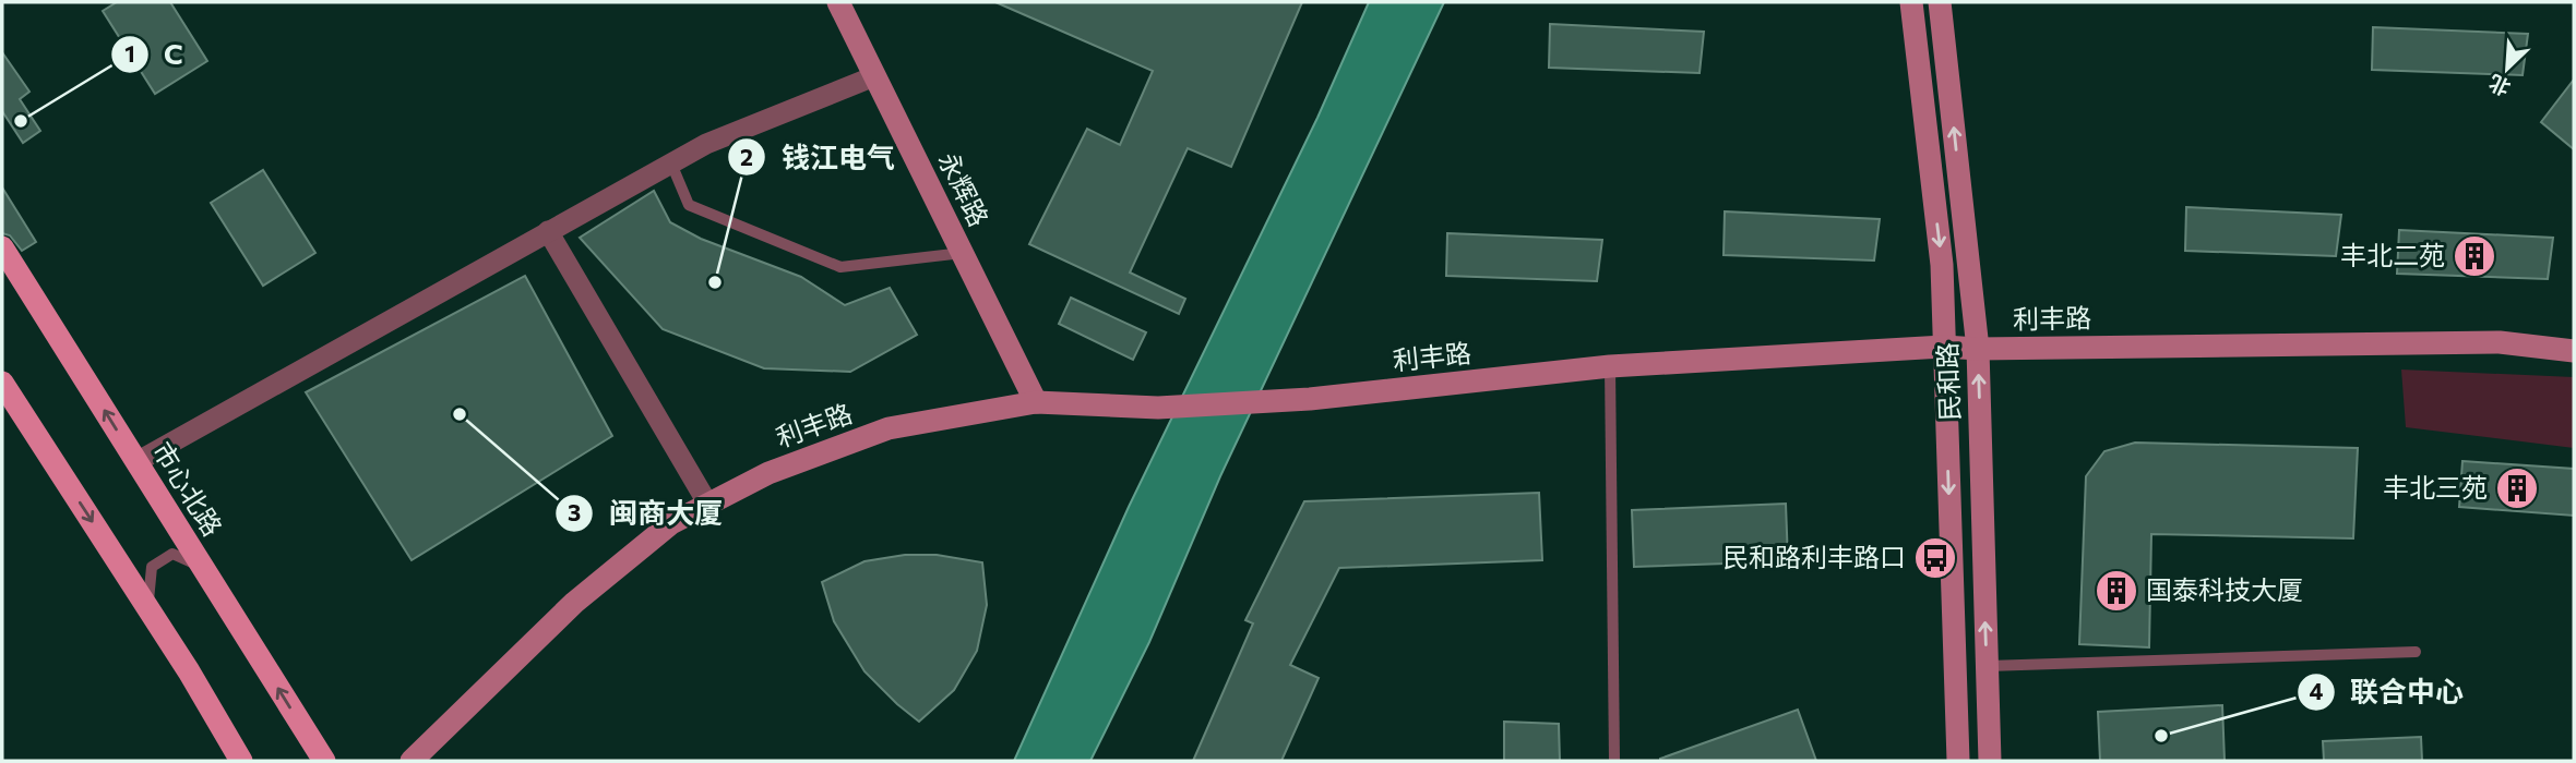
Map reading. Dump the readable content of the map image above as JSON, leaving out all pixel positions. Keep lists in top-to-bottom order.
{
  "streets": {
    "main road": ["市心北路"],
    "street": ["永辉路", "利丰路", "民和路"]
  },
  "crossings": [
    ["永辉路", "利丰路"],
    ["利丰路", "民和路"]
  ],
  "places": {
    "other": [
      "C",
      "钱江电气",
      "闽商大厦",
      "联合中心"
    ],
    "building": ["丰北二苑", "丰北三苑", "国泰科技大厦"],
    "bus stop": ["民和路利丰路口"]
  },
  "north": "bottom left"
}
